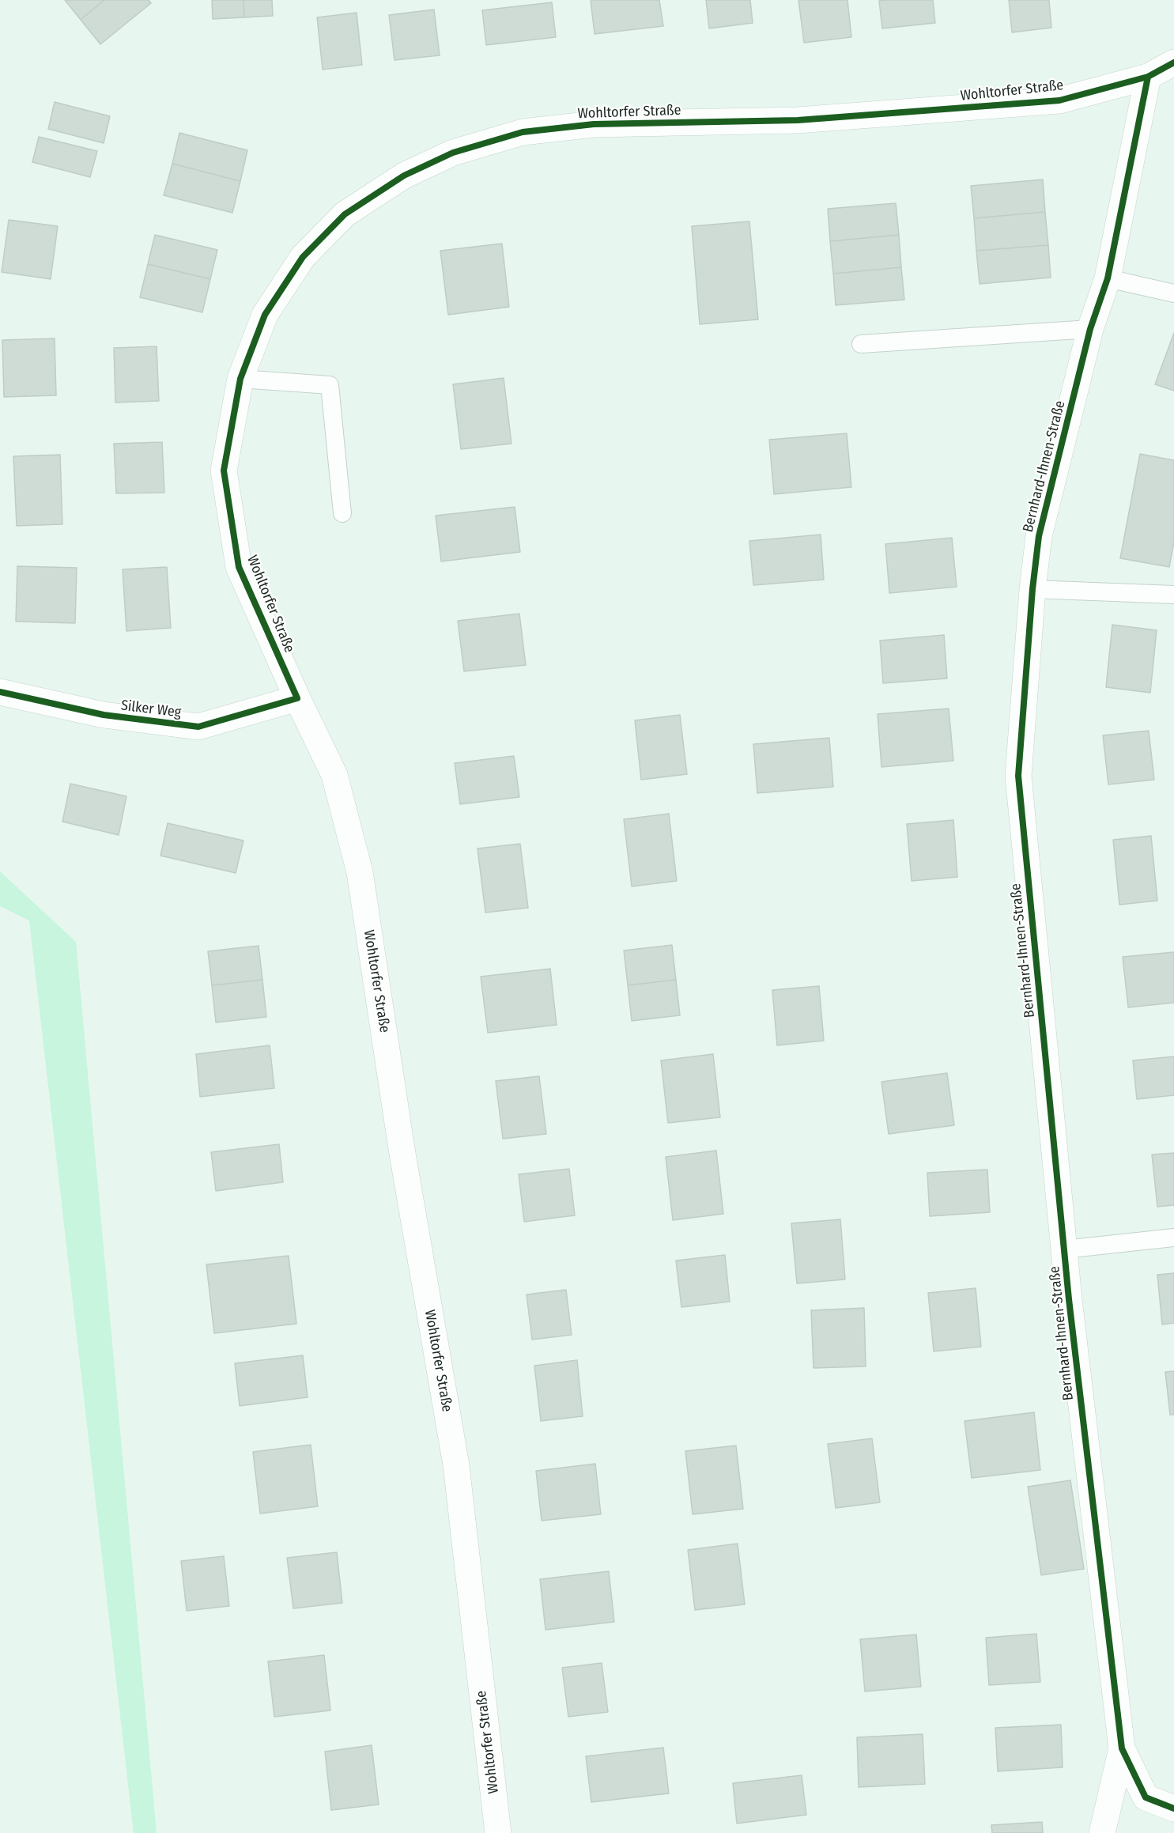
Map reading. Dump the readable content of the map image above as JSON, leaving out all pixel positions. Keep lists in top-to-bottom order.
{
  "streets": {
    "street": ["Wohltorfer Straße", "Bernhard-Ihnen-Straße", "Silker Weg"]
  },
  "crossings": [
    ["Wohltorfer Straße", "Bernhard-Ihnen-Straße"],
    ["Wohltorfer Straße", "Silker Weg"]
  ]
}
